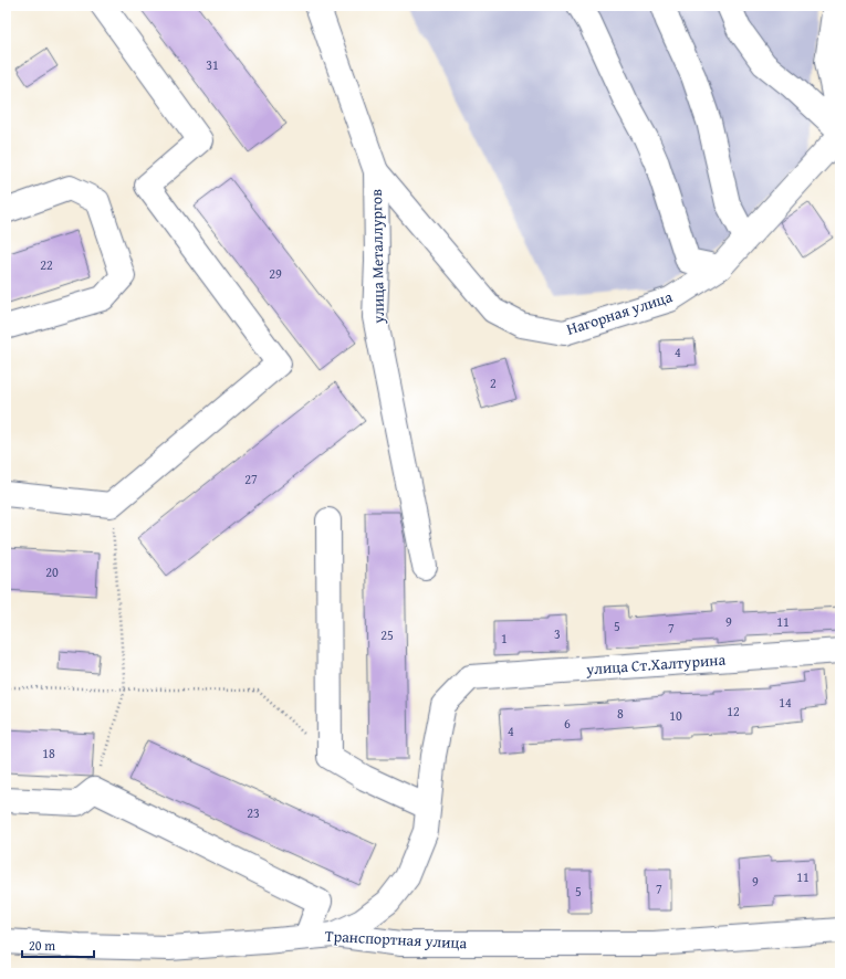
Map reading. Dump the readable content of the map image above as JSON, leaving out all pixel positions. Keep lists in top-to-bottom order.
{
  "streets": {
    "street": [
      "улица Металлургов",
      "Нагорная улица",
      "улица Ст.Халтурина",
      "Транспортная улица"
    ]
  },
  "crossings": [
    ["улица Металлургов", "Нагорная улица"]
  ],
  "house_numbers": [
    "31",
    "22",
    "29",
    "4",
    "2",
    "27",
    "20",
    "9",
    "11",
    "5",
    "7",
    "3",
    "25",
    "1",
    "14",
    "12",
    "8",
    "10",
    "6",
    "4",
    "18",
    "23",
    "11",
    "9",
    "7",
    "5"
  ],
  "scale_bar": "20 m"
}
